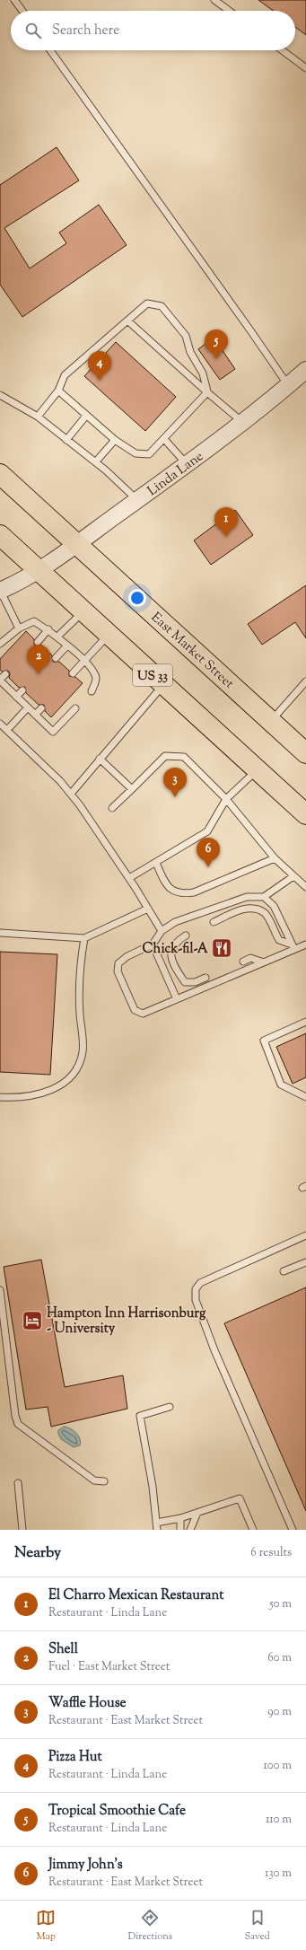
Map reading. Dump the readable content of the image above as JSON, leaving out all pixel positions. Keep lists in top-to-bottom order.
{
  "streets": {
    "highway": ["East Market Street", "US 33"],
    "street": ["Linda Lane"]
  },
  "crossings": [
    ["Linda Lane", "East Market Street"],
    ["Linda Lane", "US 33"]
  ],
  "places": {
    "restaurant": ["Chick-fil-A"],
    "hotel": ["Hampton Inn Harrisonburg - University"]
  },
  "page": {
    "search": "Search here",
    "pins": [
      "5",
      "4",
      "1",
      "2",
      "3",
      "6"
    ],
    "heading": ["Nearby", "6 results"],
    "list": [
      {
        "mark": "1",
        "name": "El Charro Mexican Restaurant",
        "note": "Restaurant · Linda Lane",
        "value": "50 m"
      },
      {
        "mark": "2",
        "name": "Shell",
        "note": "Fuel · East Market Street",
        "value": "60 m"
      },
      {
        "mark": "3",
        "name": "Waffle House",
        "note": "Restaurant · East Market Street",
        "value": "90 m"
      },
      {
        "mark": "4",
        "name": "Pizza Hut",
        "note": "Restaurant · Linda Lane",
        "value": "100 m"
      },
      {
        "mark": "5",
        "name": "Tropical Smoothie Cafe",
        "note": "Restaurant · Linda Lane",
        "value": "110 m"
      },
      {
        "mark": "6",
        "name": "Jimmy John's",
        "note": "Restaurant · East Market Street",
        "value": "130 m"
      }
    ],
    "nav": ["Map", "Directions", "Saved"]
  }
}
